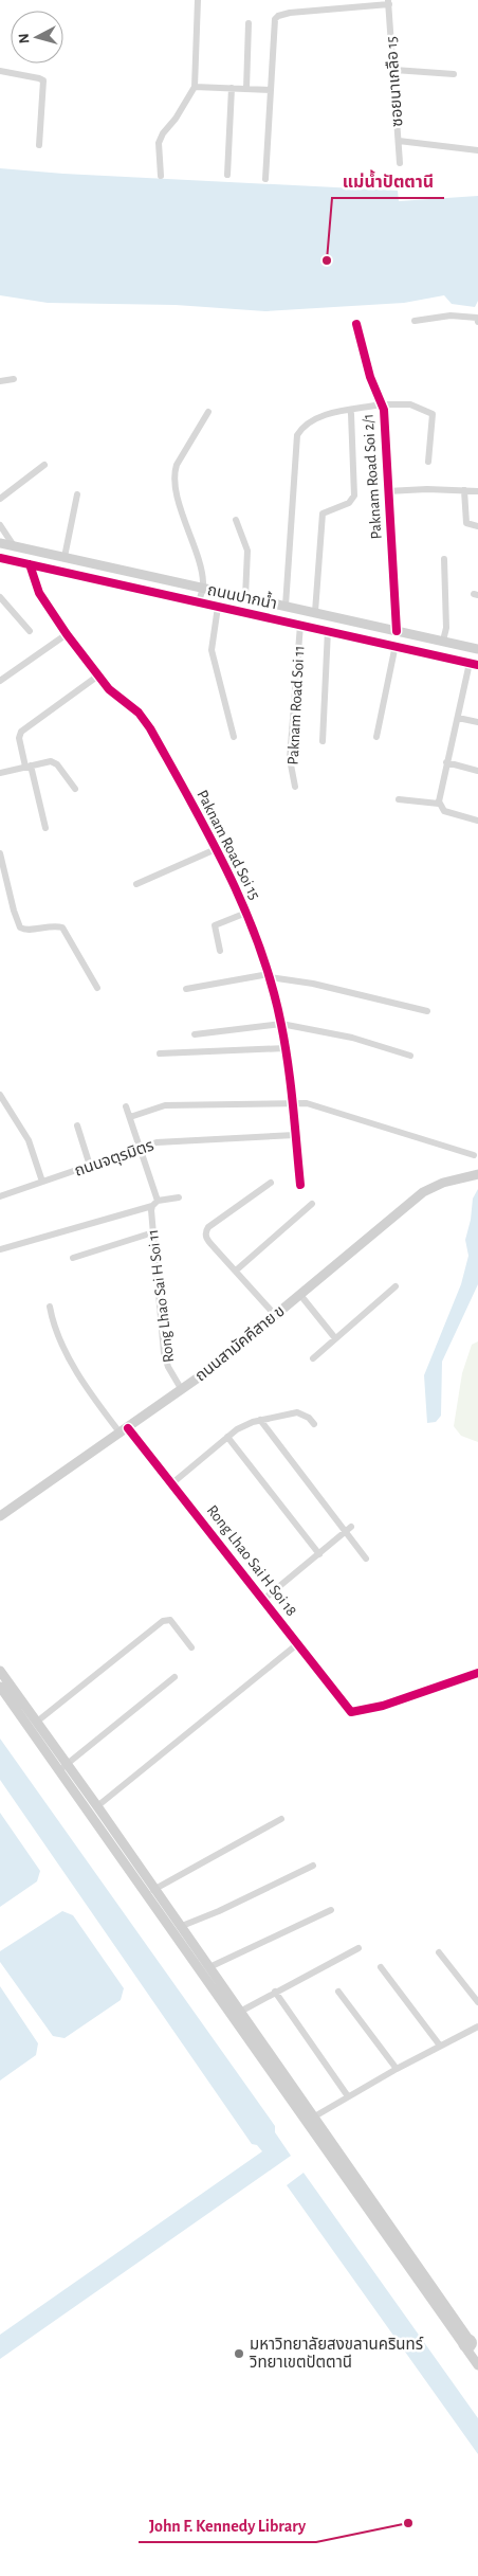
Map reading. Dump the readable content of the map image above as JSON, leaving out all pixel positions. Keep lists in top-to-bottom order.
{
  "streets": {
    "main road": ["ถนนปากน้ำ", "ถนนสามัคคีสาย ข"],
    "street": [
      "ซอยนาเกลือ 15",
      "Paknam Road Soi 2/1",
      "Paknam Road Soi 11",
      "Paknam Road Soi 15",
      "ถนนจตุรมิตร",
      "Rong Lhao Sai H Soi 11",
      "Rong Lhao Sai H Soi 18"
    ]
  },
  "crossings": [
    ["Paknam Road Soi 2/1", "ถนนปากน้ำ"],
    ["ถนนปากน้ำ", "Paknam Road Soi 11"],
    ["ถนนปากน้ำ", "Paknam Road Soi 15"],
    ["Paknam Road Soi 15", "ถนนจตุรมิตร"],
    ["ถนนจตุรมิตร", "Rong Lhao Sai H Soi 11"],
    ["Rong Lhao Sai H Soi 11", "ถนนสามัคคีสาย ข"],
    ["ถนนสามัคคีสาย ข", "Rong Lhao Sai H Soi 18"]
  ],
  "places": ["แม่น้ำปัตตานี", "มหาวิทยาลัยสงขลานครินทร์ วิทยาเขตปัตตานี", "John F. Kennedy Library"],
  "north": "left"
}
